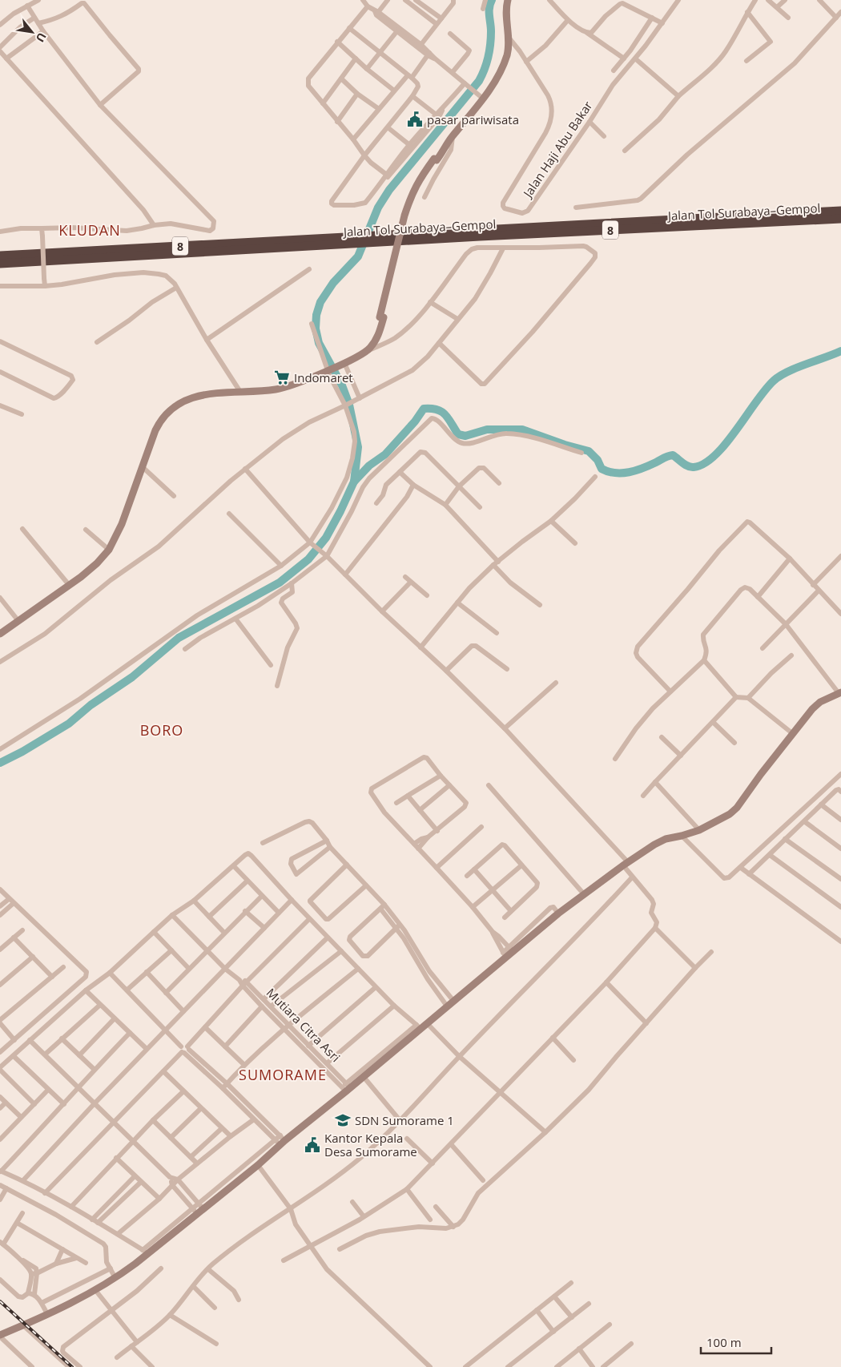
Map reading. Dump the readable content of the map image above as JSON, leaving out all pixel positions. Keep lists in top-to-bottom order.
{
  "streets": {
    "highway": ["Jalan Tol Surabaya–Gempol", "8"],
    "street": ["Jalan Haji Abu Bakar", "Mutiara Citra Asri"]
  },
  "districts": ["KLUDAN", "BORO", "SUMORAME"],
  "places": {
    "public building": ["pasar pariwisata", "Kantor Kepala Desa Sumorame"],
    "supermarket": ["Indomaret"],
    "school or university": ["SDN Sumorame 1"]
  },
  "scale_bar": "100 m",
  "north": "bottom right"
}
